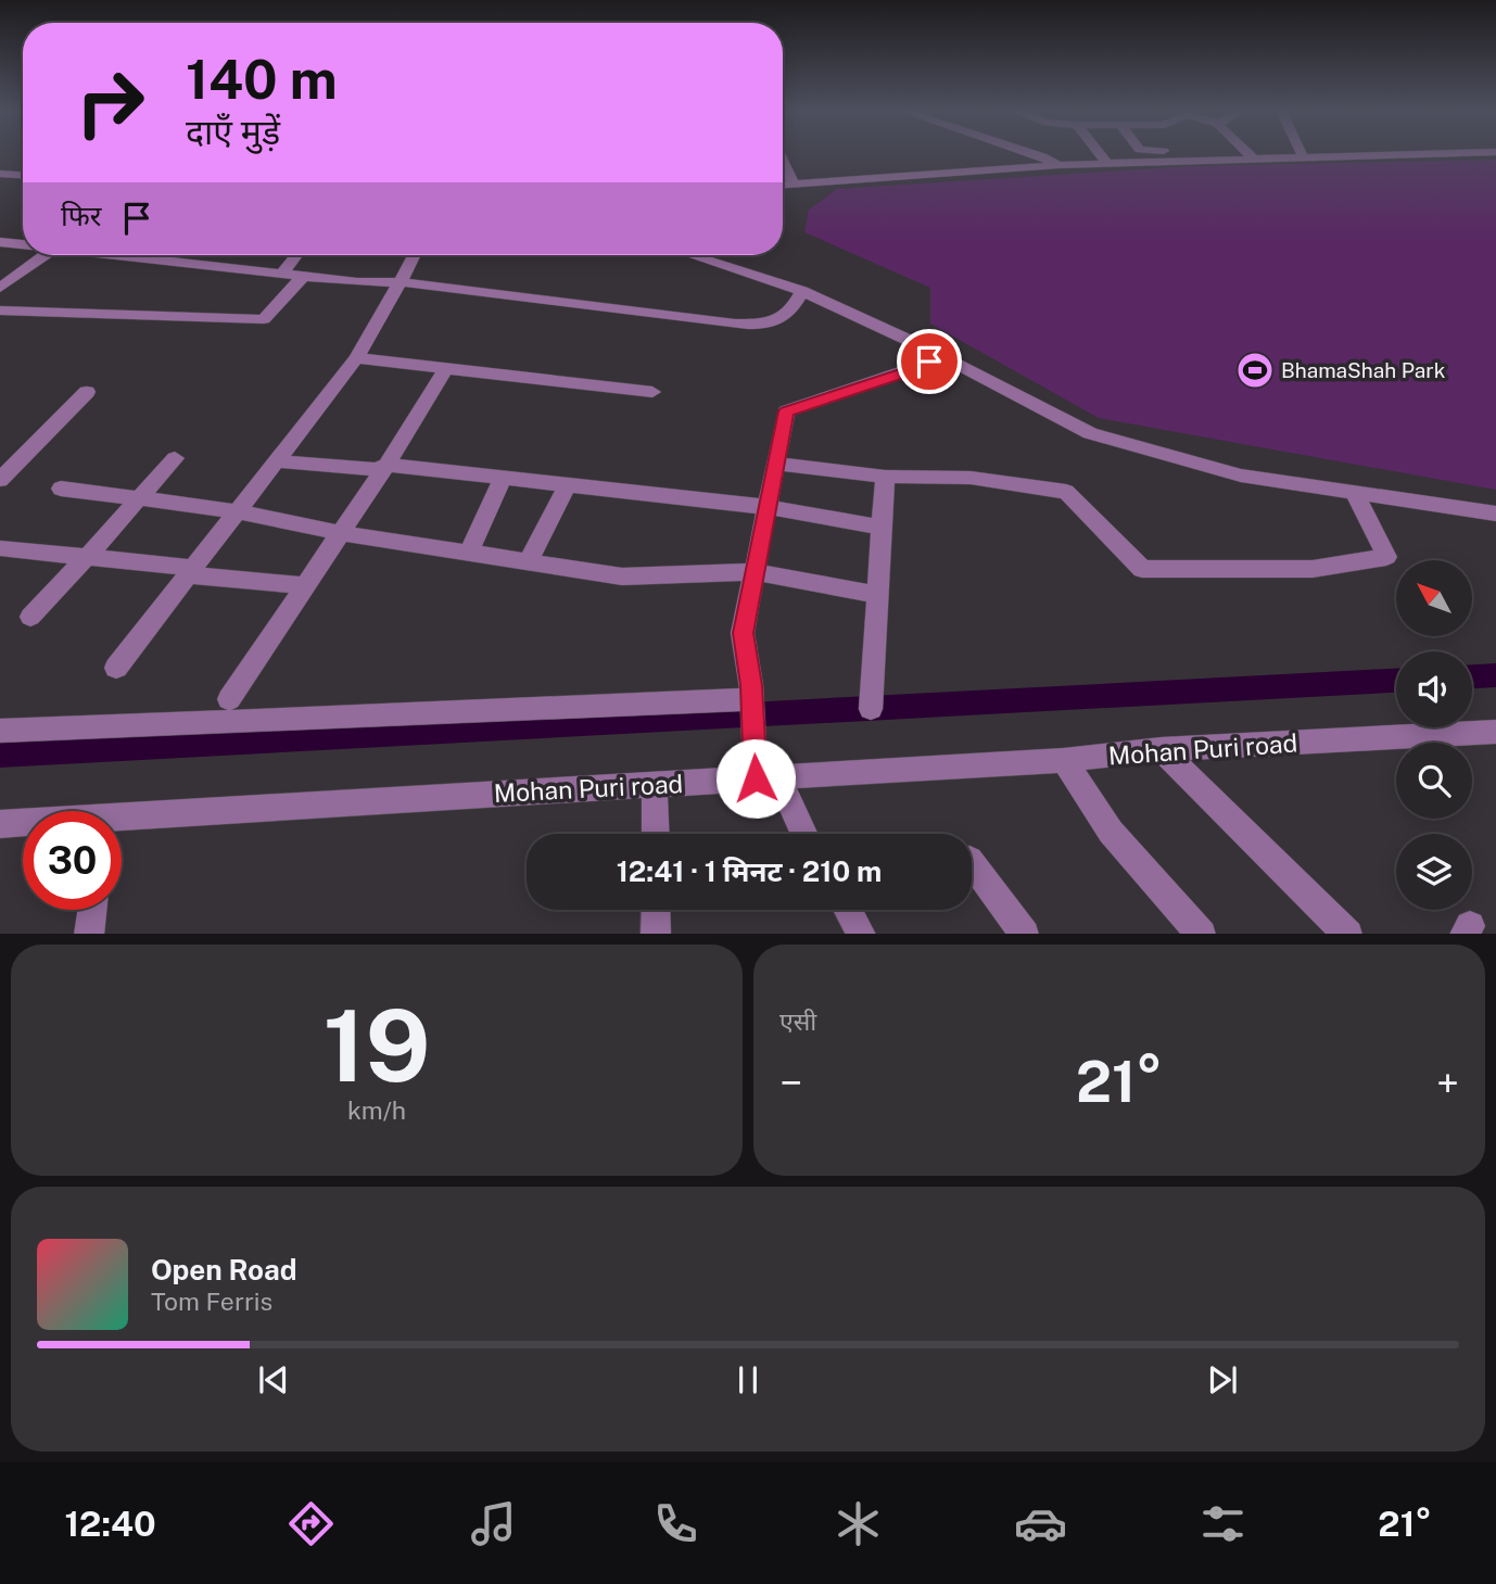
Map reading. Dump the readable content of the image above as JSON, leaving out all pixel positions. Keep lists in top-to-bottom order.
{
  "streets": {
    "street": ["Mohan Puri road"]
  },
  "places": {
    "sports": ["BhamaShah Park"]
  },
  "north": "top left",
  "page": {
    "turn": ["140 m", "दाएँ मुड़ें"],
    "then": "फिर",
    "limit": "30",
    "trip": "12:41 · 1 मिनट · 210 m",
    "tile": [
      ["19", "km/h"],
      "एसी"
    ],
    "heat": ["−", "21°", "+"],
    "song": ["Open Road", "Tom Ferris"],
    "tabs": ["12:40", "21°"]
  }
}
